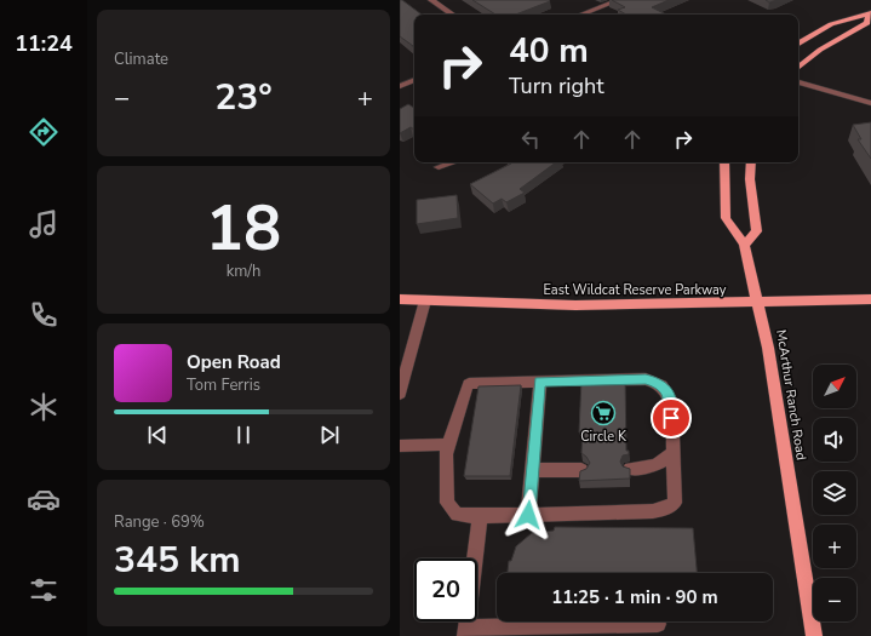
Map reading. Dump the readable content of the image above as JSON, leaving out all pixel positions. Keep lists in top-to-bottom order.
{
  "streets": {
    "main road": ["East Wildcat Reserve Parkway", "McArthur Ranch Road"]
  },
  "crossings": [
    ["East Wildcat Reserve Parkway", "McArthur Ranch Road"]
  ],
  "places": {
    "supermarket": ["Circle K"]
  },
  "north": "top right",
  "page": {
    "tabs": "11:24",
    "tile": [
      "Climate",
      ["18", "km/h"],
      ["Range · 69%", "345 km"]
    ],
    "turn": ["40 m", "Turn right"],
    "heat": ["−", "23°", "+"],
    "song": ["Open Road", "Tom Ferris"],
    "map_buttons": ["+", "−"],
    "limit": "20",
    "trip": "11:25 · 1 min · 90 m"
  }
}
